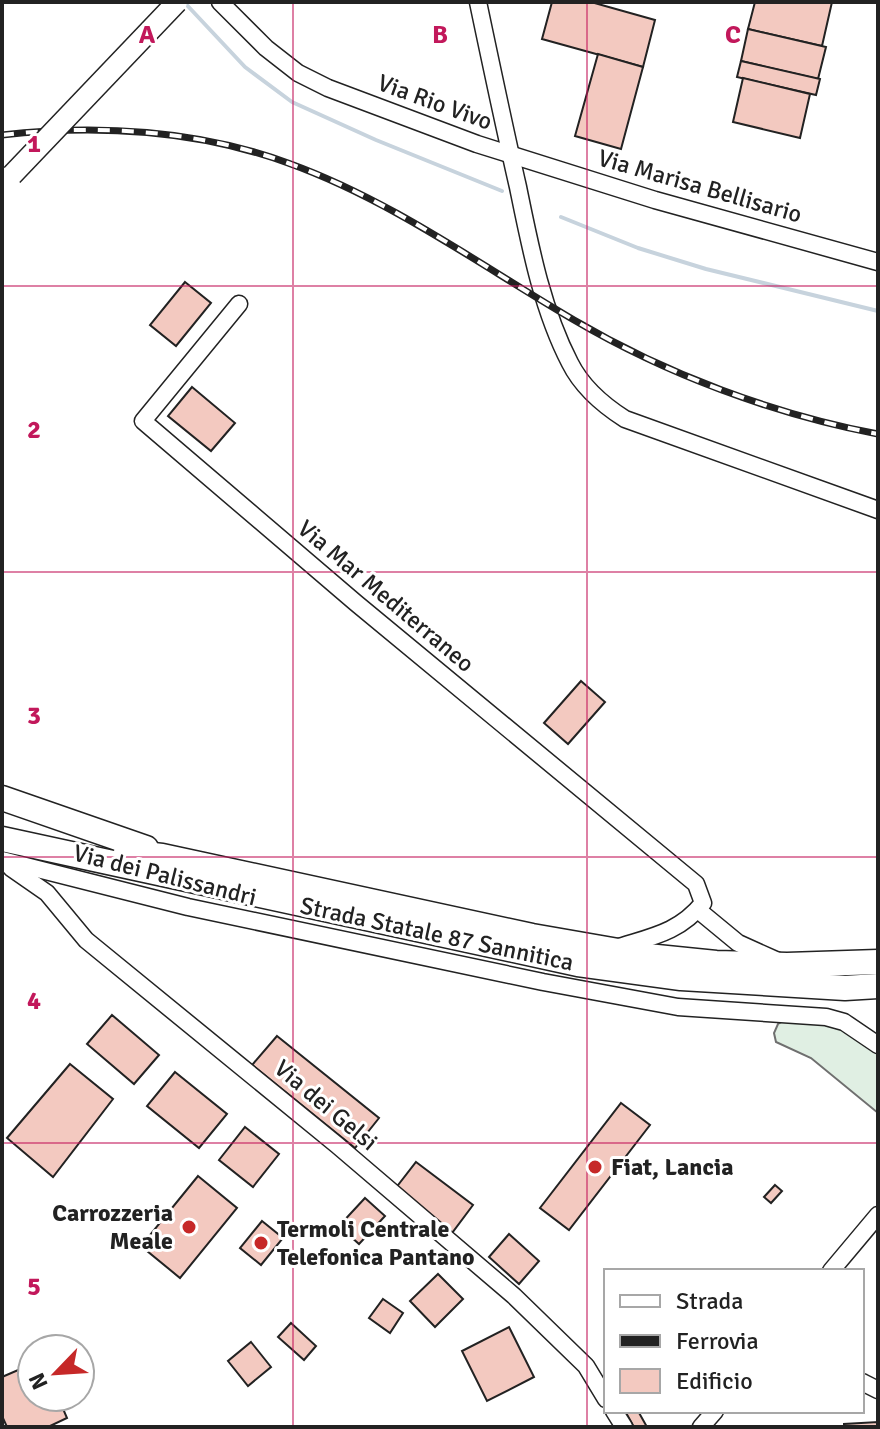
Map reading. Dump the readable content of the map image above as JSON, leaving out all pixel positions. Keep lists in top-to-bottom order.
{
  "streets": {
    "highway": ["Strada Statale 87 Sannitica"],
    "street": [
      "Via Rio Vivo",
      "Via Marisa Bellisario",
      "Via Mar Mediterraneo",
      "Via dei Palissandri",
      "Via dei Gelsi"
    ]
  },
  "crossings": [
    ["Via Rio Vivo", "Via Marisa Bellisario"],
    ["Via dei Palissandri", "Via dei Gelsi"]
  ],
  "places": ["Fiat, Lancia", "Carrozzeria Meale", "Termoli Centrale Telefonica Pantano"],
  "legend": ["Strada", "Ferrovia", "Edificio"],
  "north": "bottom left",
  "grid": {
    "columns": ["A", "B", "C"],
    "rows": [
      "1",
      "2",
      "3",
      "4",
      "5"
    ]
  }
}
